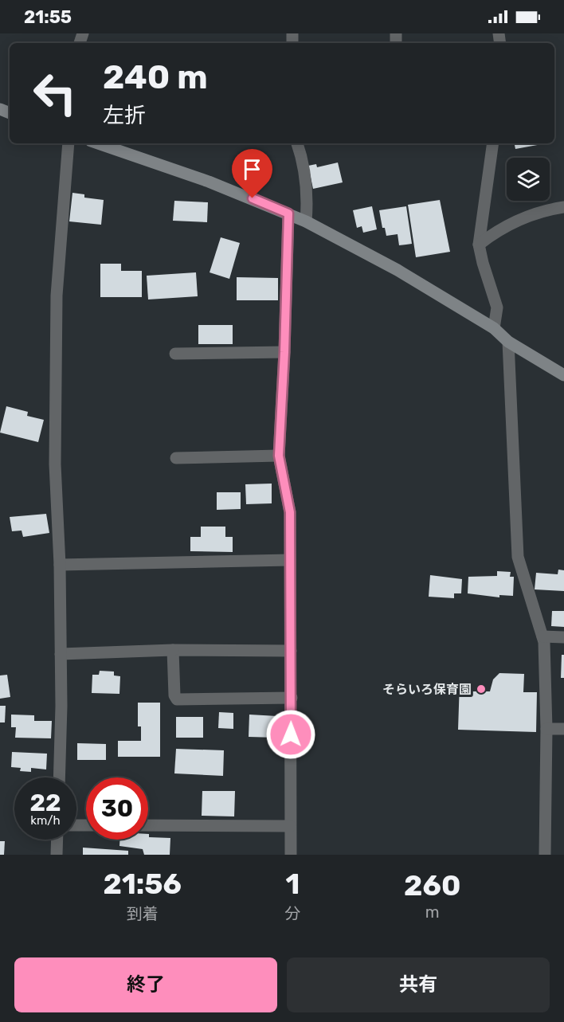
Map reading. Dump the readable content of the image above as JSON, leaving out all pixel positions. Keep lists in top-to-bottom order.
{
  "places": ["そらいろ保育園"],
  "page": {
    "status": "21:55",
    "turn": ["240 m", "左折"],
    "speed": "22 km/h",
    "limit": "30",
    "eta": [
      "21:56",
      "到着",
      "1",
      "分",
      "260",
      "m"
    ],
    "buttons": ["終了", "共有"]
  }
}
